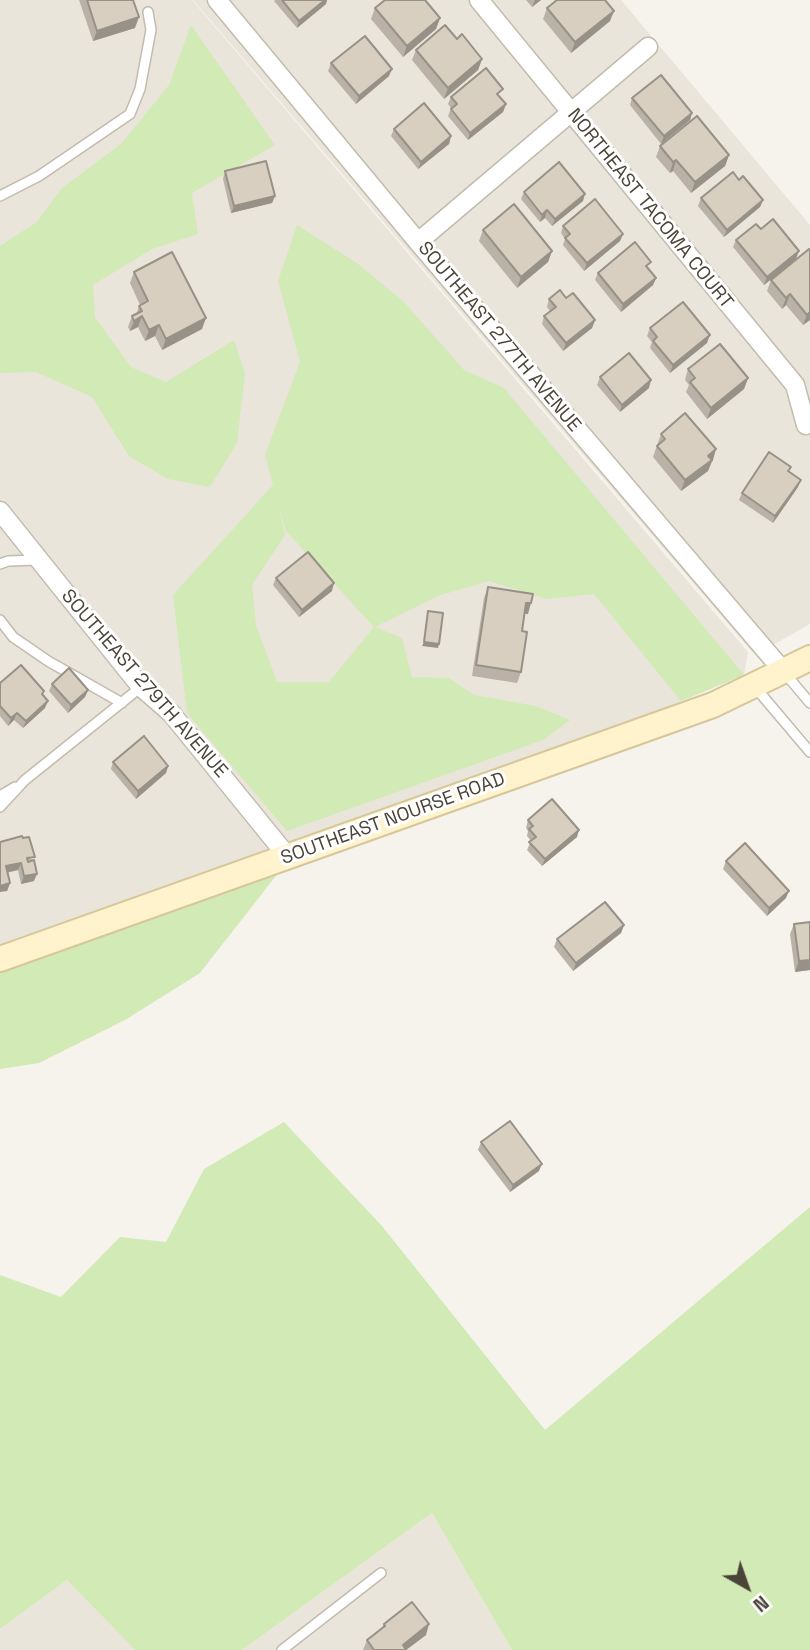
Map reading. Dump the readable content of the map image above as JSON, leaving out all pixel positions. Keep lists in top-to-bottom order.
{
  "streets": {
    "street": [
      "NORTHEAST TACOMA COURT",
      "SOUTHEAST 277TH AVENUE",
      "SOUTHEAST 279TH AVENUE",
      "SOUTHEAST NOURSE ROAD"
    ]
  },
  "crossings": [
    ["SOUTHEAST 277TH AVENUE", "SOUTHEAST NOURSE ROAD"],
    ["SOUTHEAST 279TH AVENUE", "SOUTHEAST NOURSE ROAD"]
  ],
  "north": "bottom right"
}
